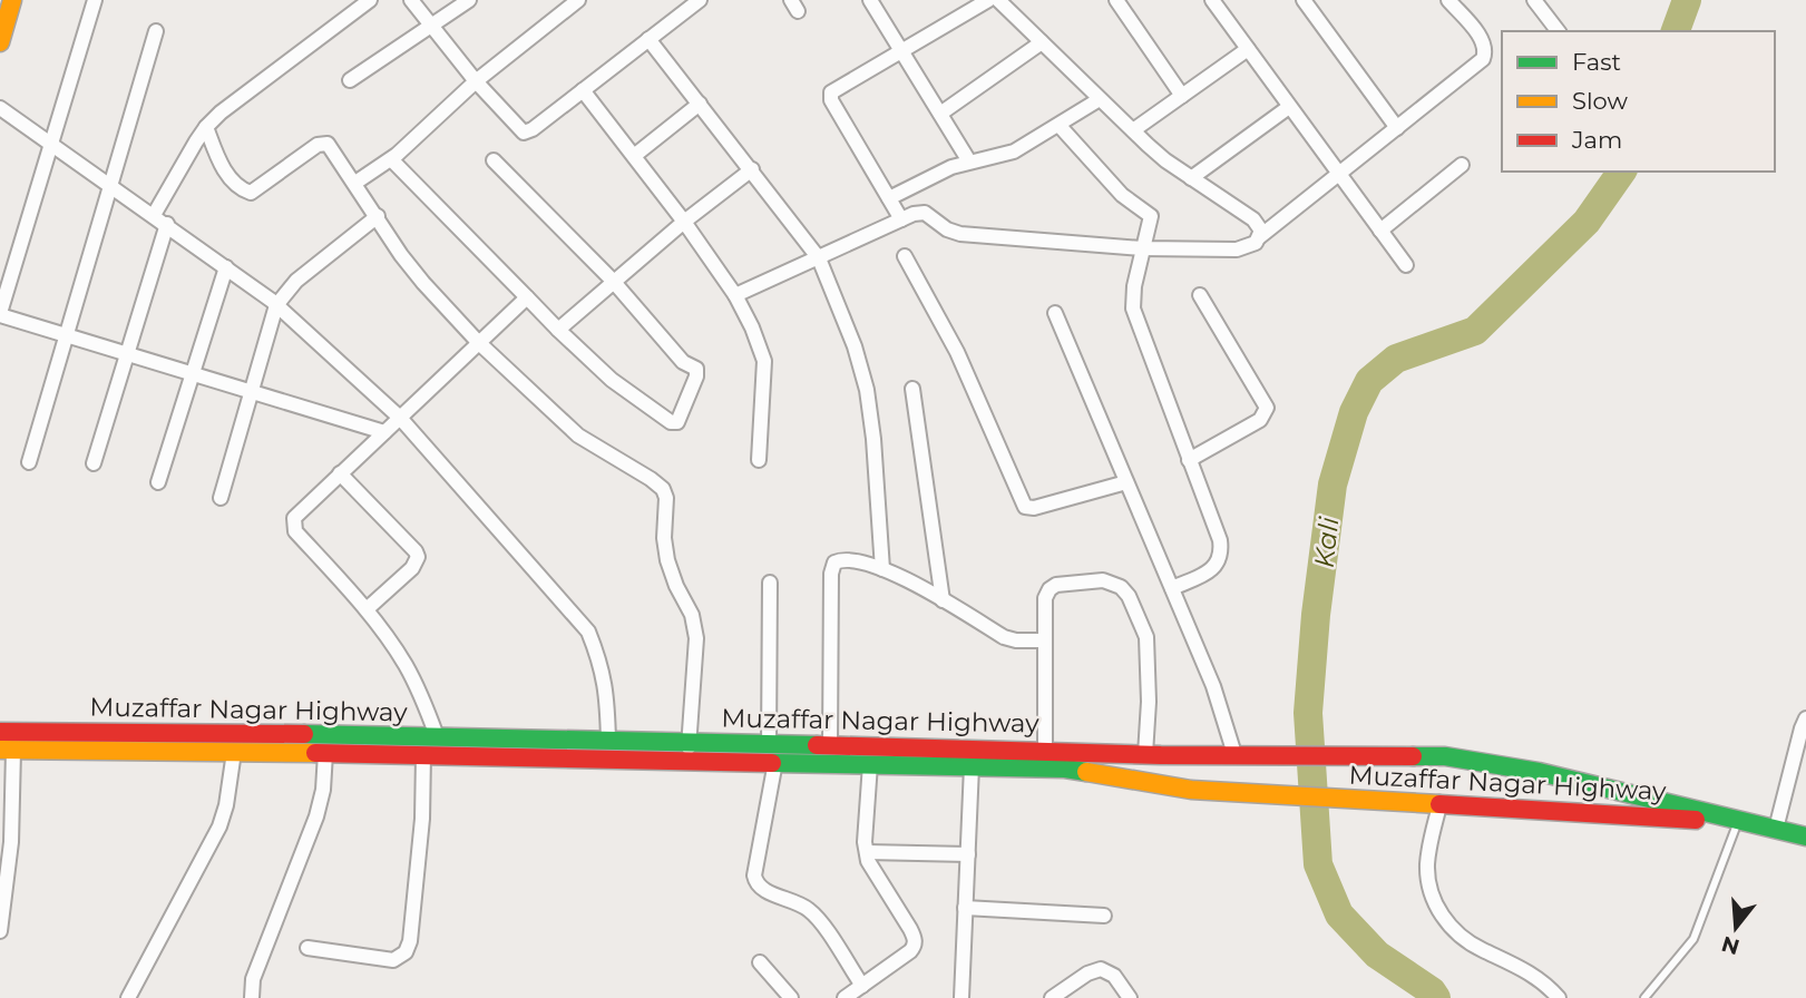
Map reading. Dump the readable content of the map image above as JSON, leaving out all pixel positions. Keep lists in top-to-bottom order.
{
  "streets": {
    "main road": ["Muzaffar Nagar Highway"]
  },
  "water": ["Kali"],
  "legend": ["Fast", "Slow", "Jam"],
  "north": "bottom"
}
